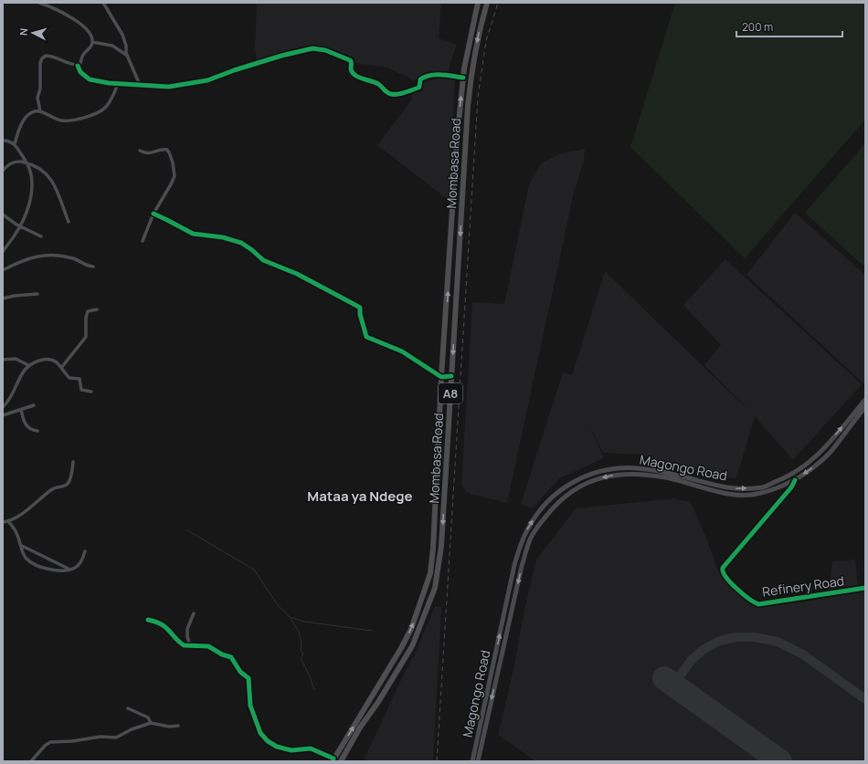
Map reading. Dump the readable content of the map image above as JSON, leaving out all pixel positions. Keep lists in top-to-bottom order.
{
  "streets": {
    "highway": ["Mombasa Road", "A8"],
    "main road": ["Magongo Road", "Refinery Road"]
  },
  "crossings": [
    ["Magongo Road", "Refinery Road"]
  ],
  "districts": ["Mataa ya Ndege"],
  "scale_bar": "200 m",
  "north": "left"
}
